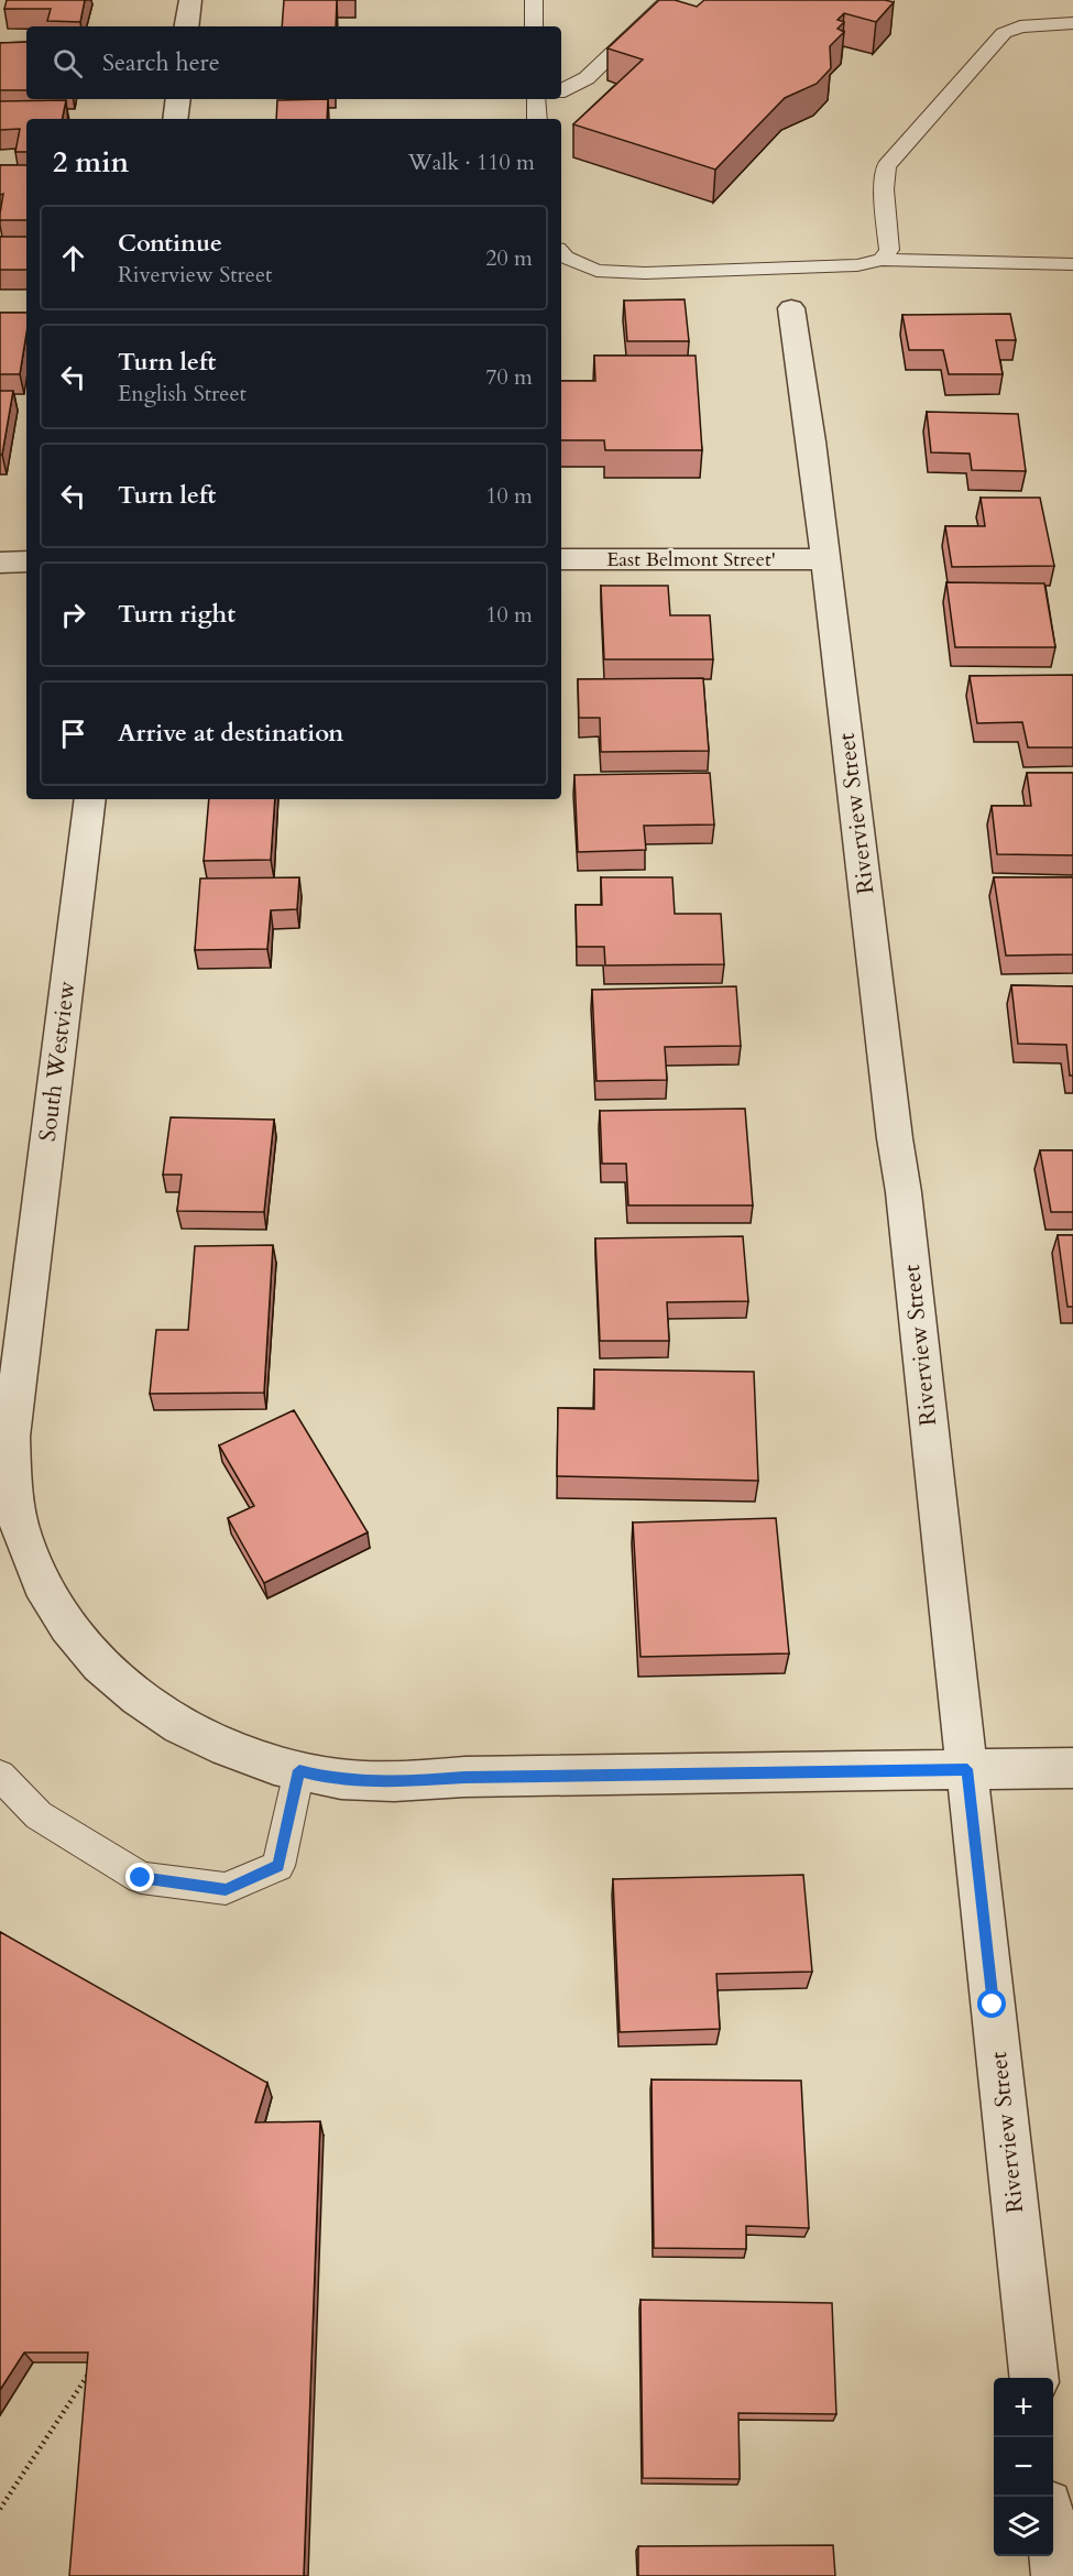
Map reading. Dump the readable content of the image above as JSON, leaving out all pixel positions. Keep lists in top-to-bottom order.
{
  "streets": {
    "street": ["East Belmont Street'", "Riverview Street", "South Westview"]
  },
  "crossings": [
    ["East Belmont Street'", "Riverview Street"],
    ["Riverview Street", "South Westview"]
  ],
  "page": {
    "search": "Search here",
    "heading": ["2 min", "Walk · 110 m"],
    "list": [
      ["Continue", "Riverview Street", "20 m"],
      ["Turn left", "English Street", "70 m"],
      ["Turn left", "10 m"],
      ["Turn right", "10 m"],
      "Arrive at destination"
    ],
    "map_buttons": ["+", "−"]
  }
}
